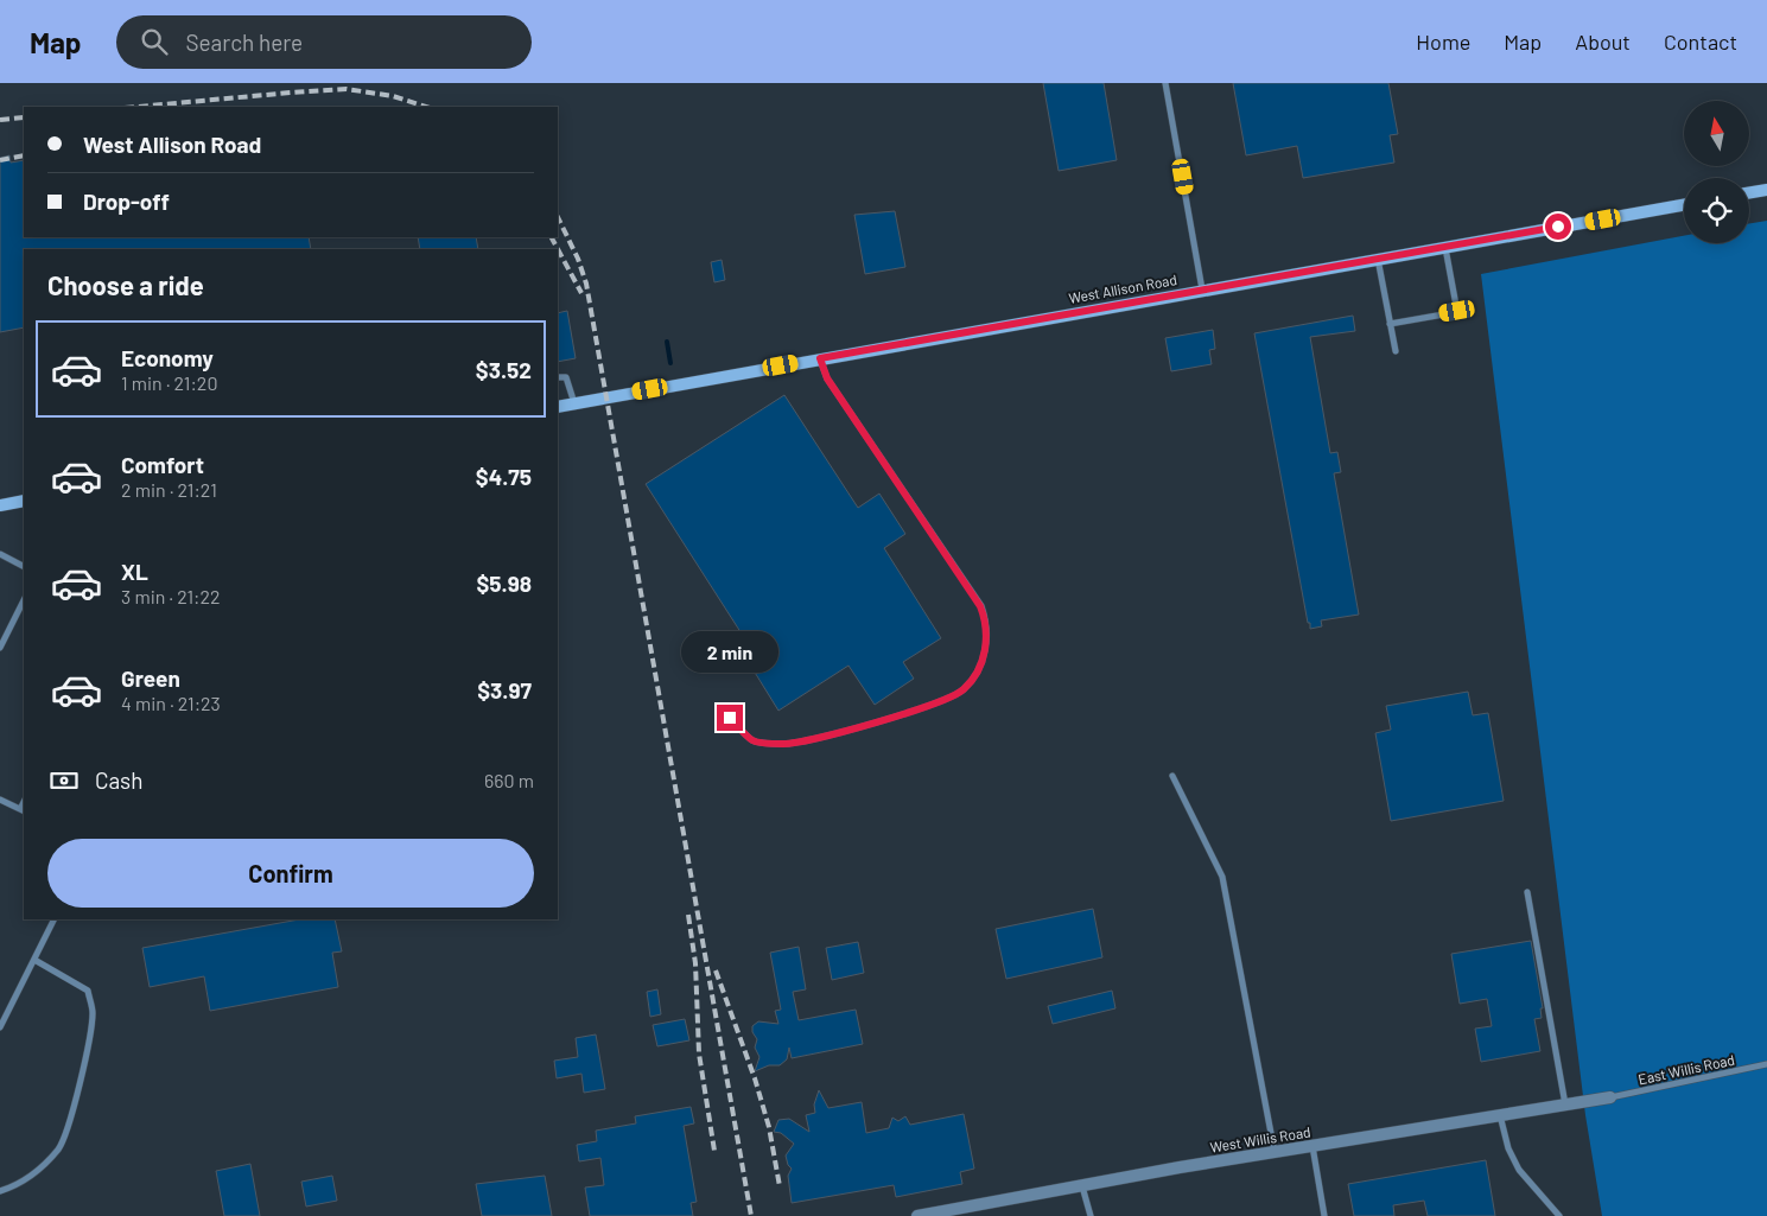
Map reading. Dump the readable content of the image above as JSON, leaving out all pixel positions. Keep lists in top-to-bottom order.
{
  "streets": {
    "street": ["West Allison Road", "West Willis Road"],
    "lane": ["East Willis Road"]
  },
  "crossings": [
    ["East Willis Road", "West Willis Road"]
  ],
  "north": "top",
  "page": {
    "header": "Map",
    "search": "Search here",
    "nav": [
      "Home",
      "Map",
      "About",
      "Contact"
    ],
    "banner": ["West Allison Road", "Drop-off"],
    "heading": "Choose a ride",
    "list": [
      {
        "name": "Economy",
        "note": "1 min · 21:20",
        "value": "$3.52"
      },
      {
        "name": "Comfort",
        "note": "2 min · 21:21",
        "value": "$4.75"
      },
      {
        "name": "XL",
        "note": "3 min · 21:22",
        "value": "$5.98"
      },
      {
        "name": "Green",
        "note": "4 min · 21:23",
        "value": "$3.97"
      }
    ],
    "bubble": "2 min",
    "pay": ["Cash", "660 m"],
    "buttons": "Confirm"
  }
}
